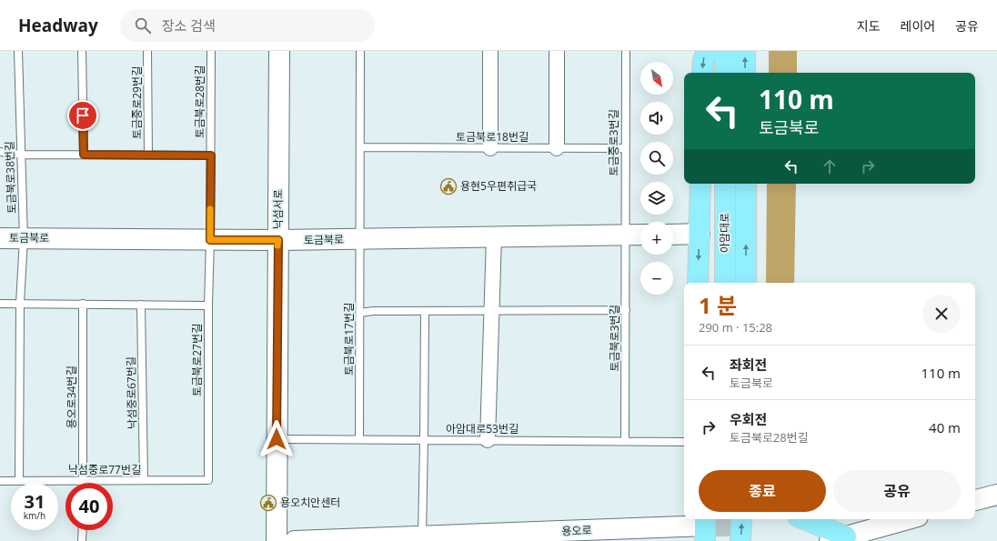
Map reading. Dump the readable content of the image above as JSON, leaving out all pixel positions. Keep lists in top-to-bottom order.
{
  "streets": {
    "main road": ["아암대로"],
    "street": ["낙섬서로", "토금북로", "용오로"],
    "lane": [
      "토금북로28번길",
      "토금중로29번길",
      "토금북로18번길",
      "토금중로3번길",
      "토금북로38번길",
      "토금북로3번길",
      "토금북로17번길",
      "토금북로27번길",
      "낙섬중로67번길",
      "용오로34번길",
      "아암대로53번길",
      "낙섬중로77번길"
    ]
  },
  "crossings": [
    ["토금북로28번길", "토금북로"],
    ["토금북로28번길", "토금북로27번길"],
    ["토금북로18번길", "토금중로3번길"],
    ["토금중로3번길", "토금북로"],
    ["토금중로3번길", "토금북로3번길"],
    ["토금북로38번길", "토금북로"],
    ["토금북로38번길", "낙섬중로77번길"],
    ["낙섬서로", "토금북로"],
    ["낙섬서로", "아암대로53번길"],
    ["토금북로", "토금북로3번길"],
    ["토금북로", "토금북로17번길"],
    ["토금북로", "토금북로27번길"],
    ["토금북로3번길", "아암대로53번길"],
    ["토금북로17번길", "아암대로53번길"],
    ["토금북로27번길", "낙섬중로77번길"],
    ["낙섬중로67번길", "낙섬중로77번길"],
    ["용오로34번길", "낙섬중로77번길"]
  ],
  "places": {
    "public building": ["용현5우편취급국", "용오치안센터"]
  },
  "north": "bottom right",
  "page": {
    "header": "Headway",
    "search": "장소 검색",
    "nav": ["지도", "레이어", "공유"],
    "map_buttons": ["+", "−"],
    "turn": ["110 m", "토금북로"],
    "heading": ["1 분", "290 m · 15:28"],
    "list": [
      {
        "name": "좌회전",
        "note": "토금북로",
        "value": "110 m"
      },
      {
        "name": "우회전",
        "note": "토금북로28번길",
        "value": "40 m"
      }
    ],
    "buttons": ["종료", "공유"],
    "speed": "31 km/h",
    "limit": "40"
  }
}
